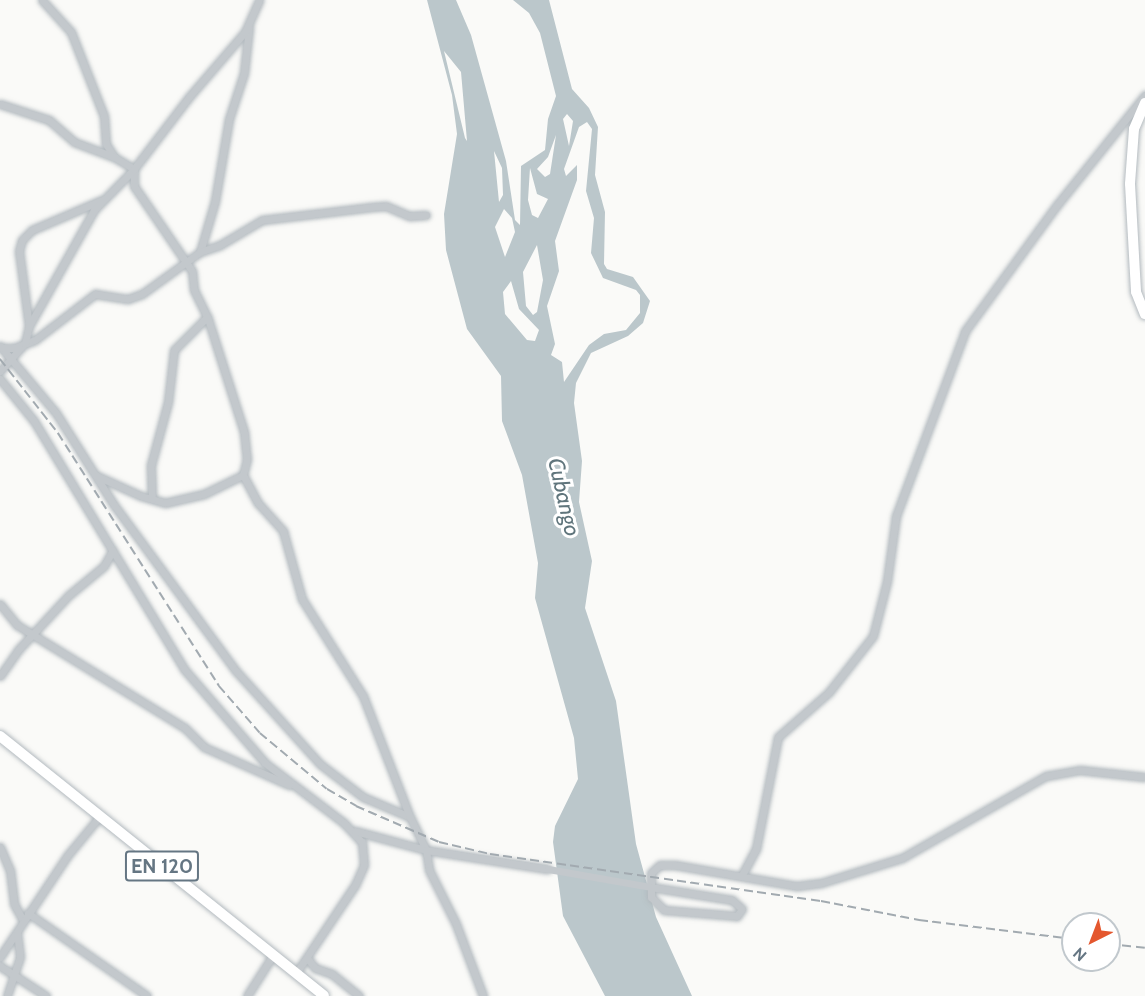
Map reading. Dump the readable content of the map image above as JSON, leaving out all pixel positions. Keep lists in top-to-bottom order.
{
  "streets": {
    "main road": ["EN 120"]
  },
  "water": ["Cubango"],
  "north": "bottom left"
}
